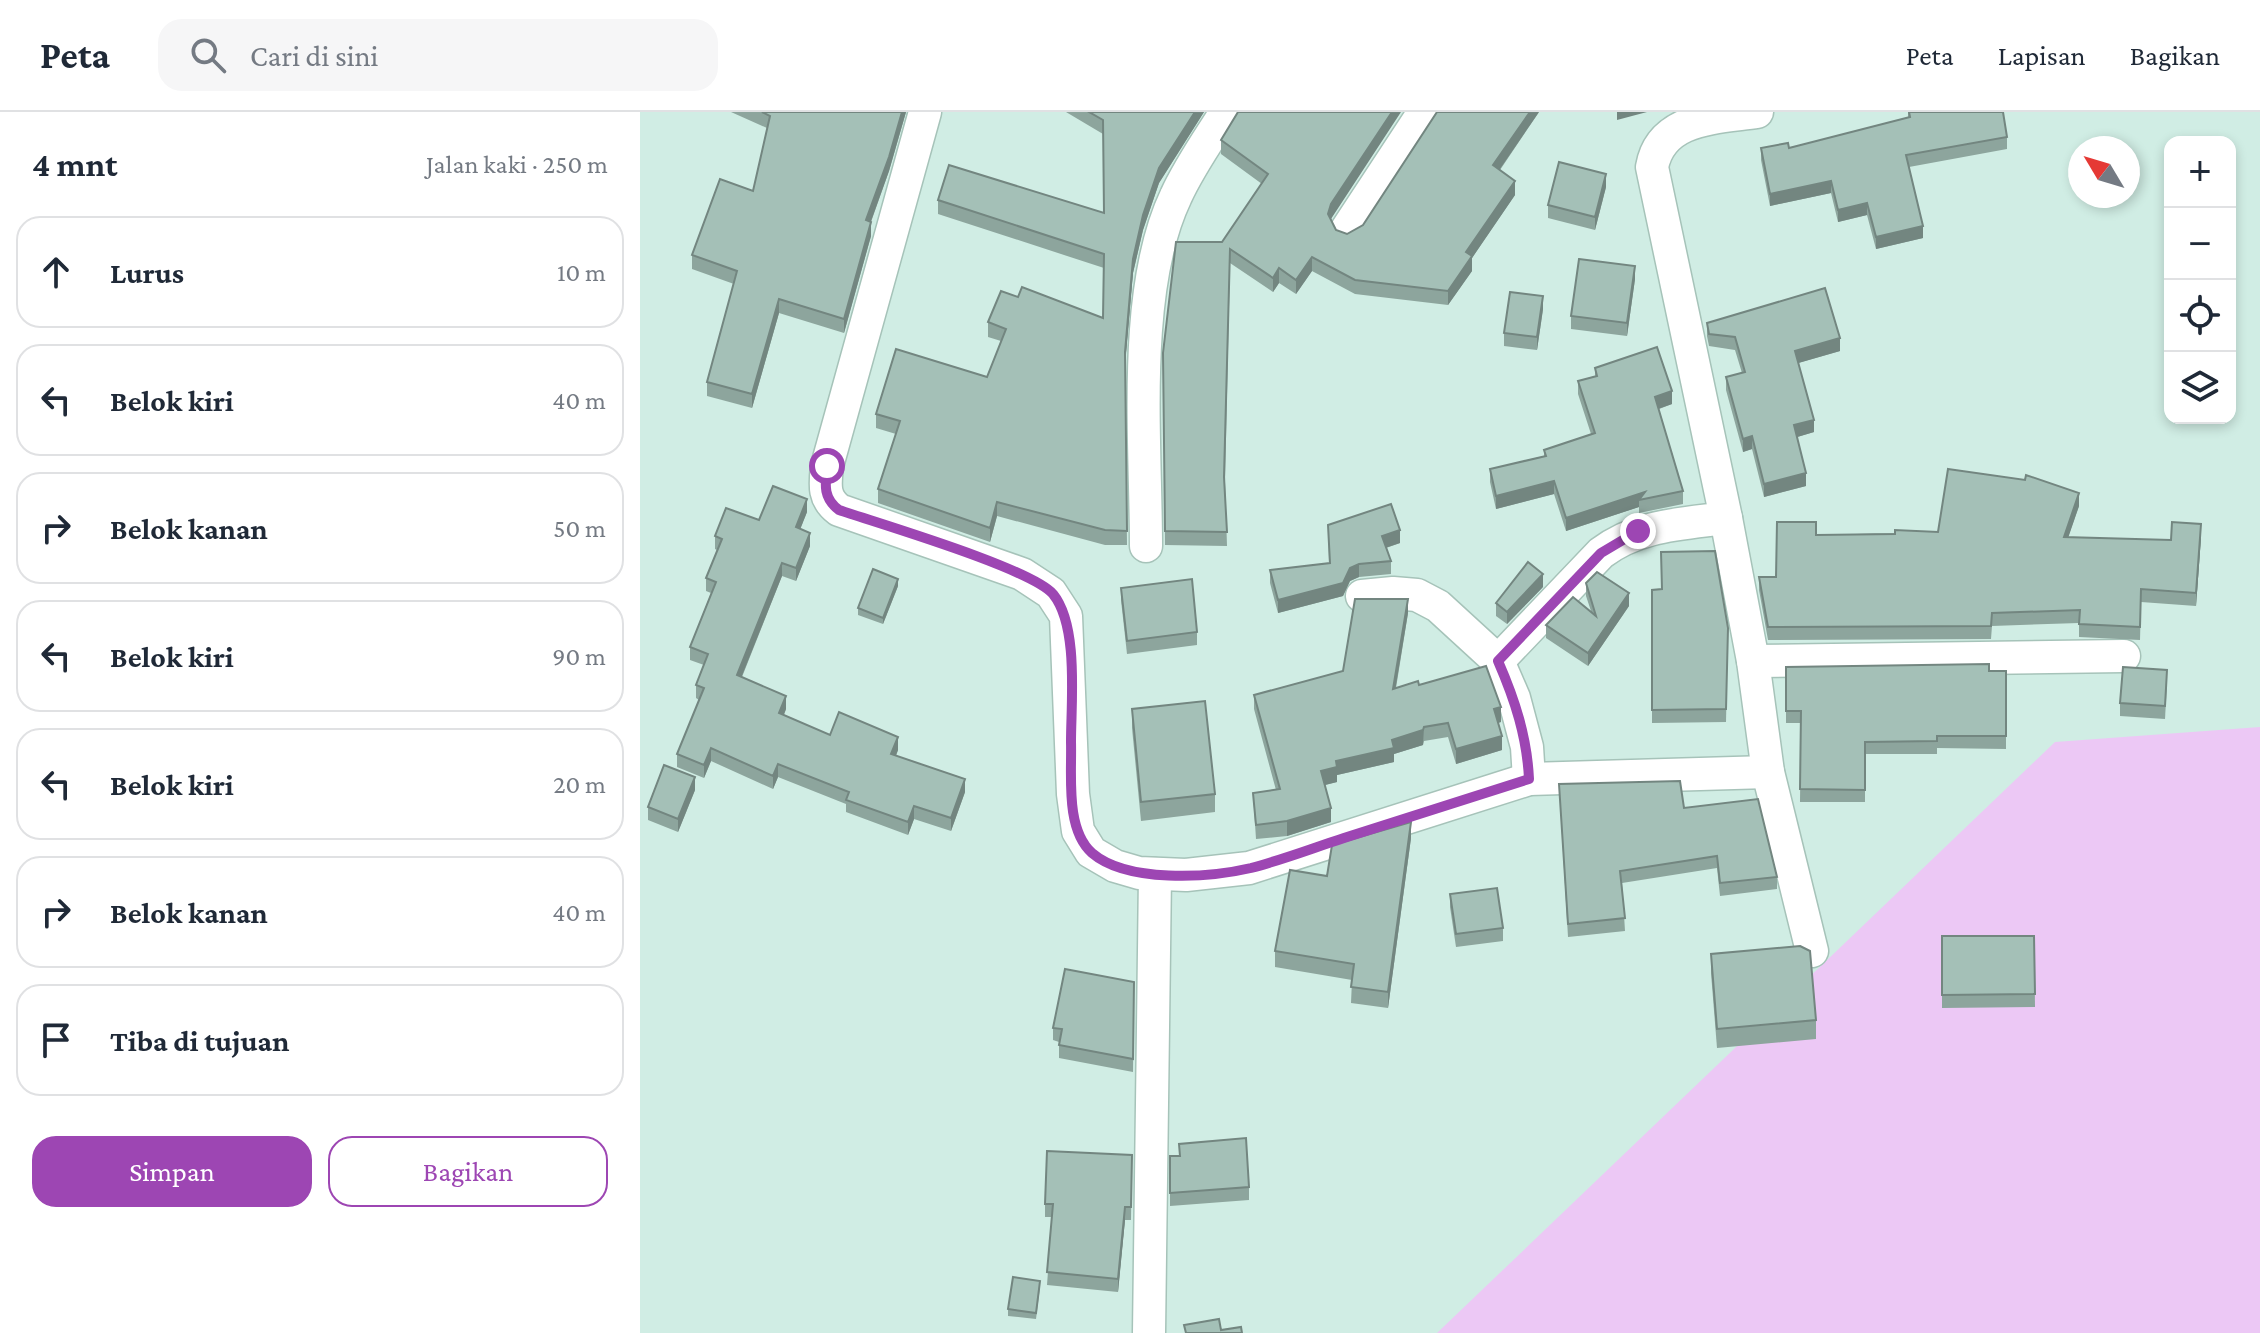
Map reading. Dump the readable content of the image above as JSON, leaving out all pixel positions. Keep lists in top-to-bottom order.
{
  "north": "top left",
  "page": {
    "header": "Peta",
    "search": "Cari di sini",
    "nav": ["Peta", "Lapisan", "Bagikan"],
    "heading": ["4 mnt", "Jalan kaki · 250 m"],
    "map_buttons": ["+", "−"],
    "list": [
      ["Lurus", "10 m"],
      ["Belok kiri", "40 m"],
      ["Belok kanan", "50 m"],
      ["Belok kiri", "90 m"],
      ["Belok kiri", "20 m"],
      ["Belok kanan", "40 m"],
      "Tiba di tujuan"
    ],
    "buttons": ["Simpan", "Bagikan"]
  }
}
